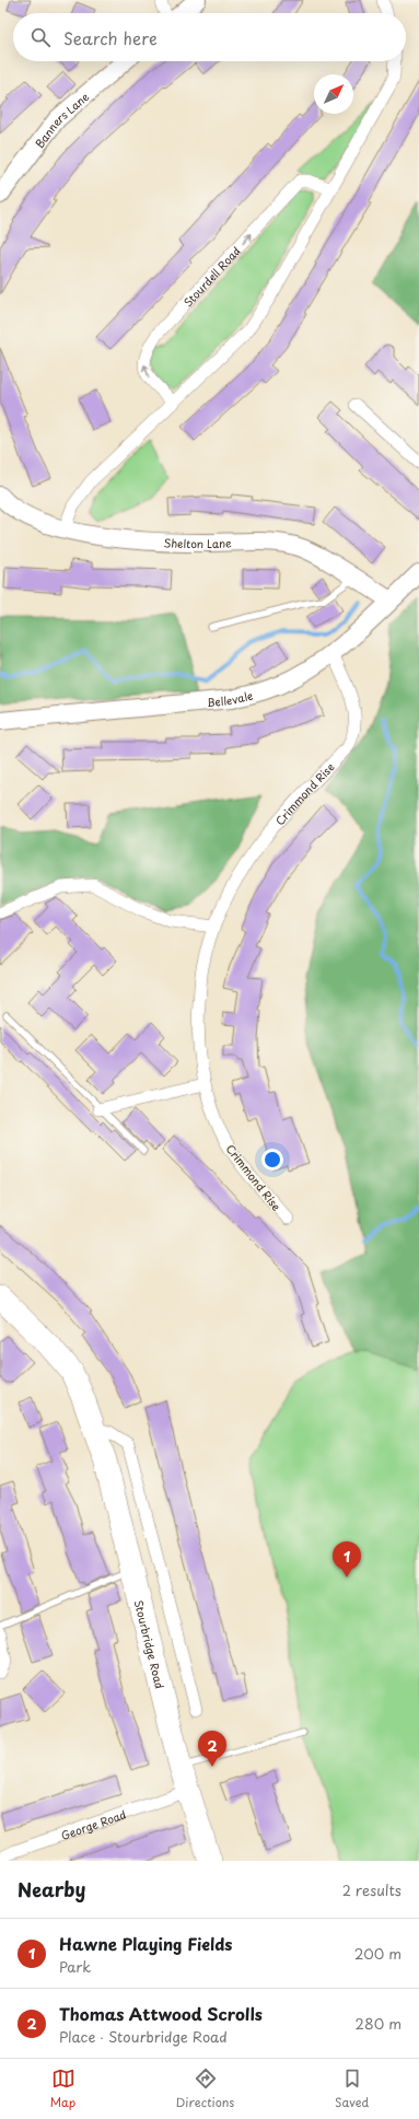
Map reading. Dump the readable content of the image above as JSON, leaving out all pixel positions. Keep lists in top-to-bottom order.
{
  "streets": {
    "highway": ["Stourbridge Road"],
    "street": [
      "Banners Lane",
      "Stourdell Road",
      "Shelton Lane",
      "Bellevale",
      "Crimmond Rise",
      "George Road"
    ]
  },
  "crossings": [
    ["Shelton Lane", "Bellevale"],
    ["Bellevale", "Crimmond Rise"],
    ["Stourbridge Road", "George Road"]
  ],
  "north": "top right",
  "page": {
    "search": "Search here",
    "pins": ["1", "2"],
    "heading": ["Nearby", "2 results"],
    "list": [
      {
        "mark": "1",
        "name": "Hawne Playing Fields",
        "note": "Park",
        "value": "200 m"
      },
      {
        "mark": "2",
        "name": "Thomas Attwood Scrolls",
        "note": "Place · Stourbridge Road",
        "value": "280 m"
      }
    ],
    "nav": ["Map", "Directions", "Saved"]
  }
}
